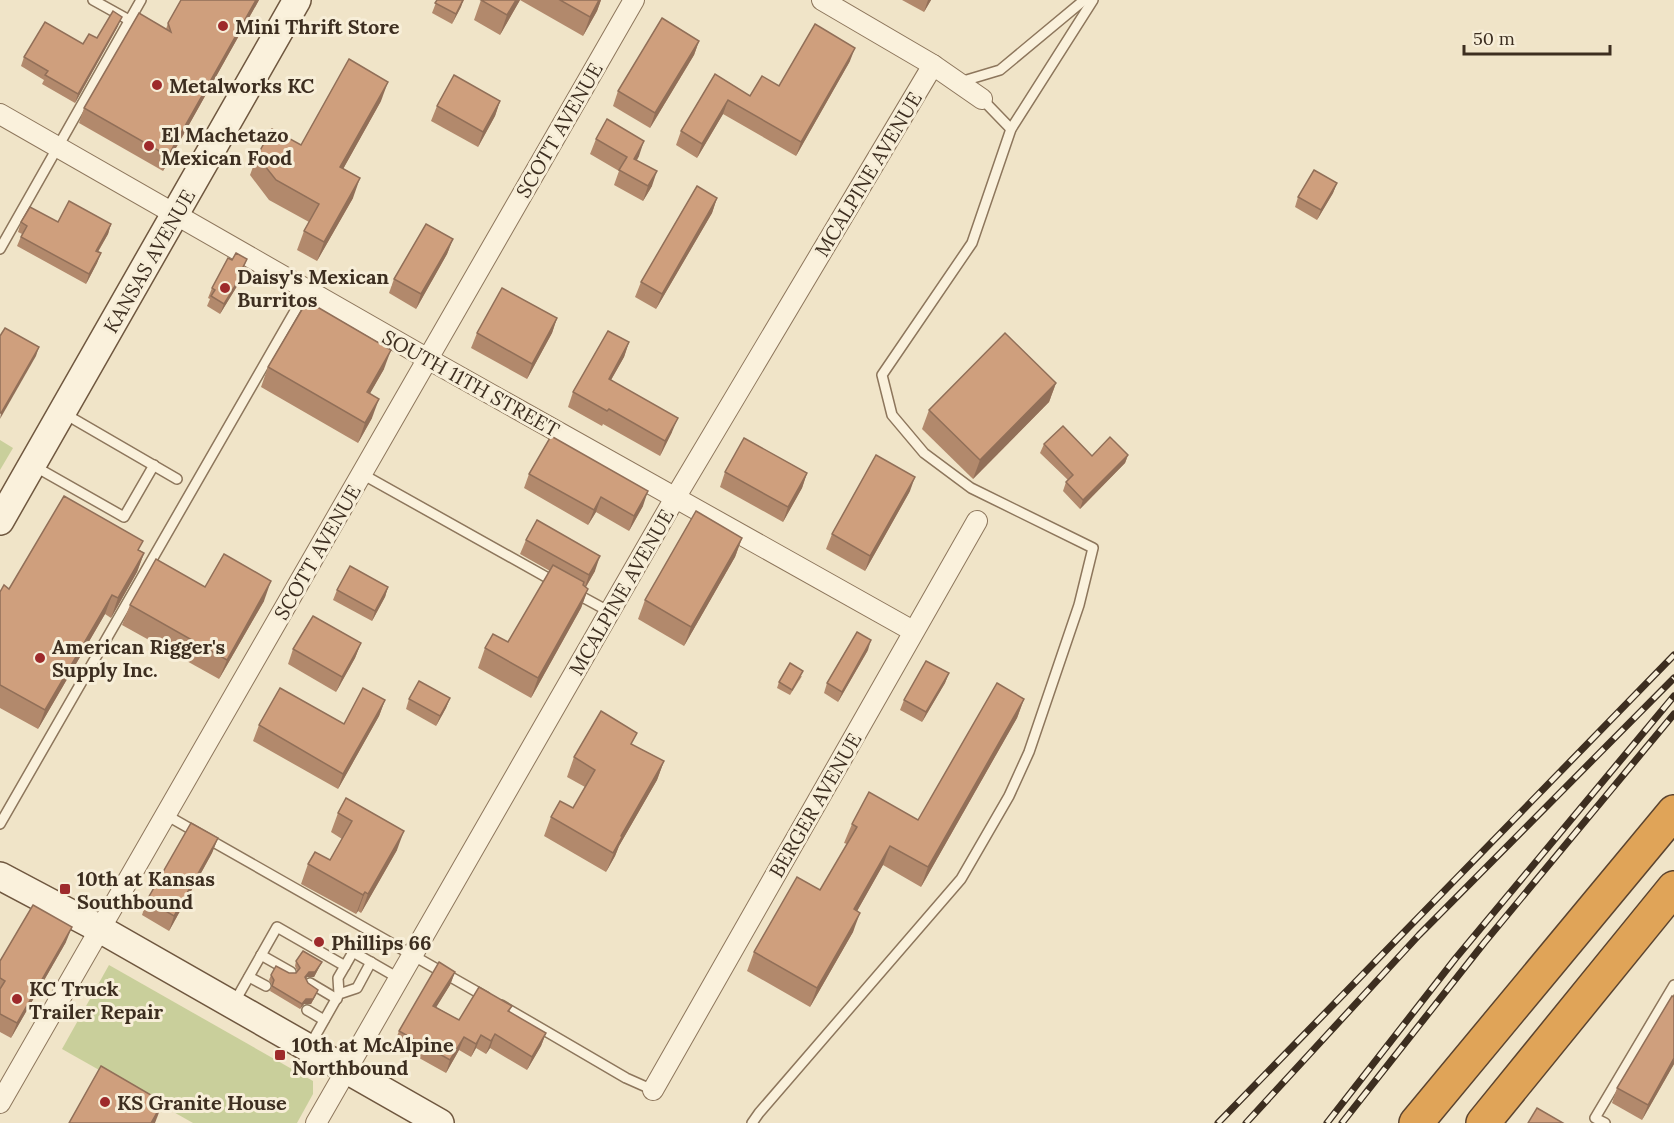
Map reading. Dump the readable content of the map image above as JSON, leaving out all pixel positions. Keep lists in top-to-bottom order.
{
  "streets": {
    "main road": ["KANSAS AVENUE"],
    "street": [
      "SCOTT AVENUE",
      "MCALPINE AVENUE",
      "SOUTH 11TH STREET",
      "BERGER AVENUE"
    ]
  },
  "crossings": [
    ["SCOTT AVENUE", "SOUTH 11TH STREET"],
    ["MCALPINE AVENUE", "SOUTH 11TH STREET"],
    ["KANSAS AVENUE", "SOUTH 11TH STREET"],
    ["SOUTH 11TH STREET", "BERGER AVENUE"]
  ],
  "places": {
    "other": [
      "Mini Thrift Store",
      "Metalworks KC",
      "El Machetazo Mexican Food",
      "Daisy's Mexican Burritos",
      "American Rigger's Supply Inc.",
      "Phillips 66",
      "KC Truck Trailer Repair",
      "KS Granite House"
    ],
    "transit": ["10th at Kansas Southbound", "10th at McAlpine Northbound"]
  },
  "scale_bar": "50 m"
}
